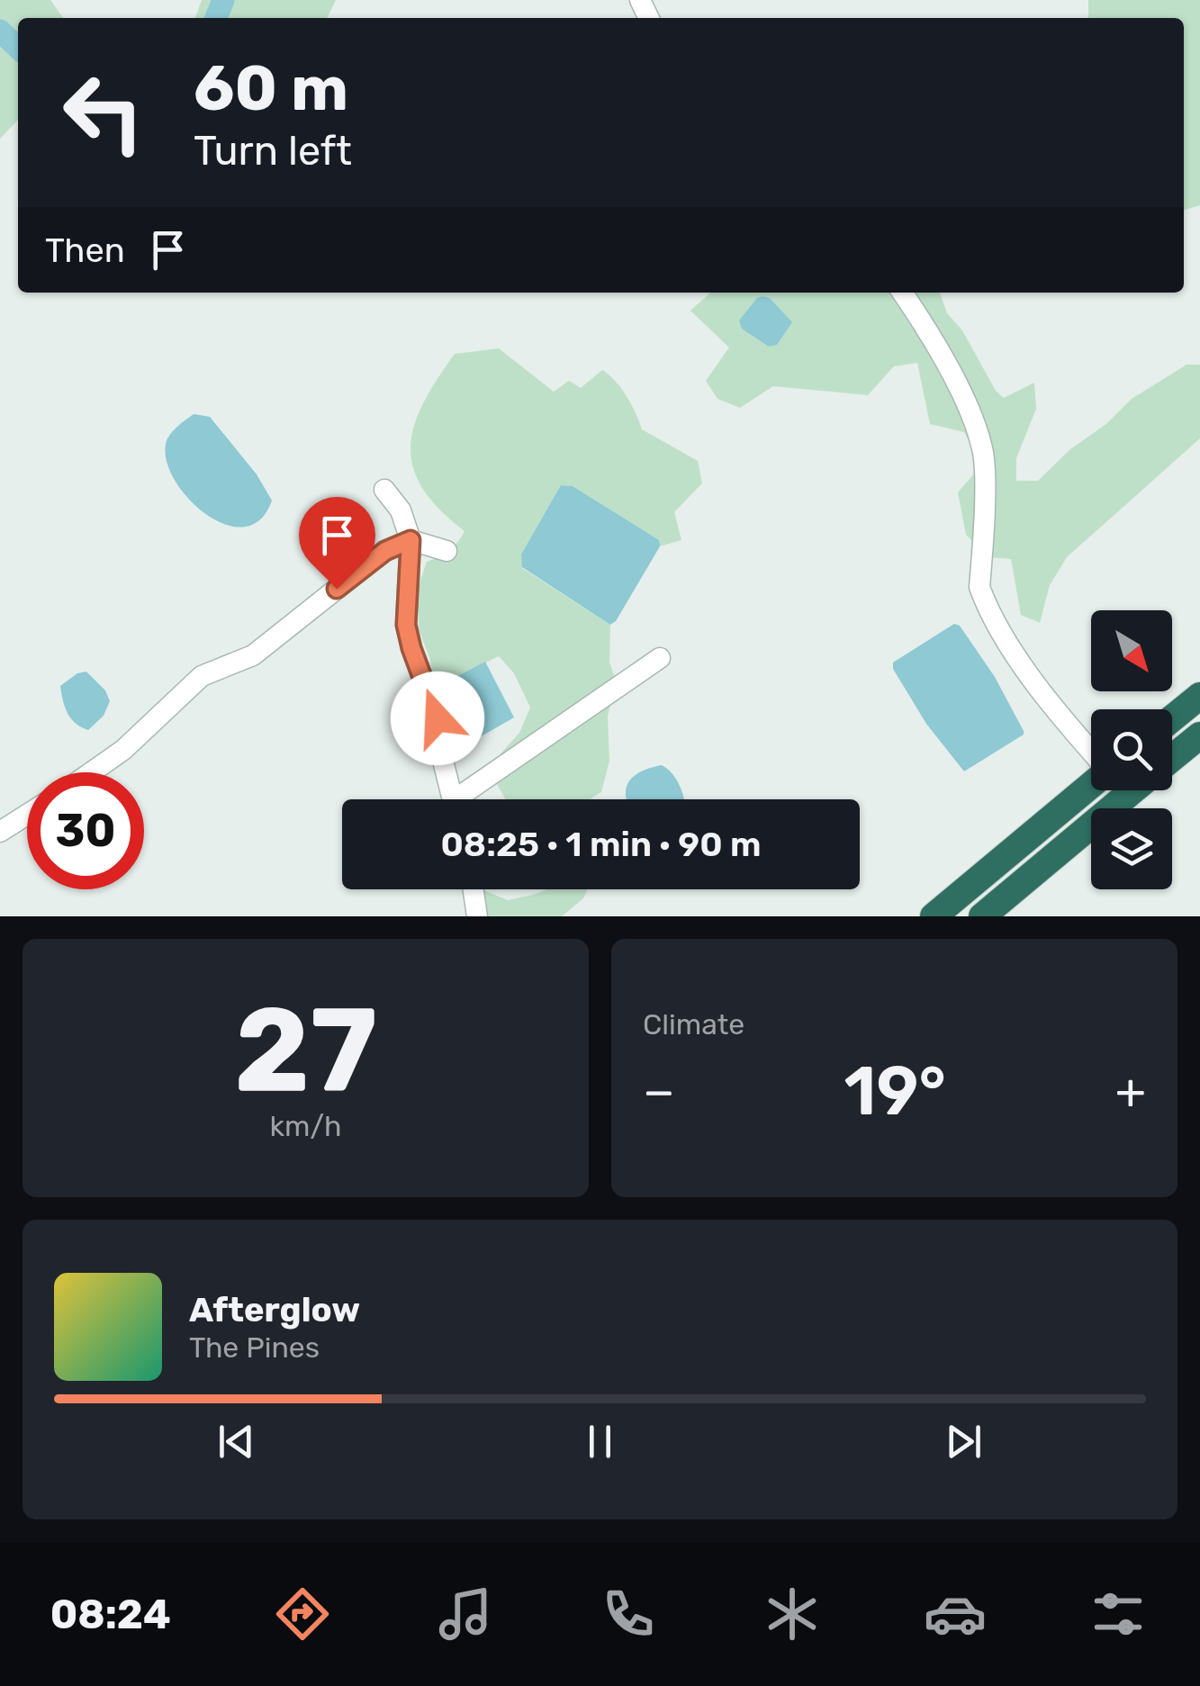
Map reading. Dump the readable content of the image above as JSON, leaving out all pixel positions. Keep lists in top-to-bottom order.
{
  "north": "bottom right",
  "page": {
    "turn": ["60 m", "Turn left"],
    "then": "Then",
    "limit": "30",
    "trip": "08:25 · 1 min · 90 m",
    "tile": [
      ["27", "km/h"],
      "Climate"
    ],
    "heat": ["−", "19°", "+"],
    "song": ["Afterglow", "The Pines"],
    "tabs": "08:24"
  }
}
